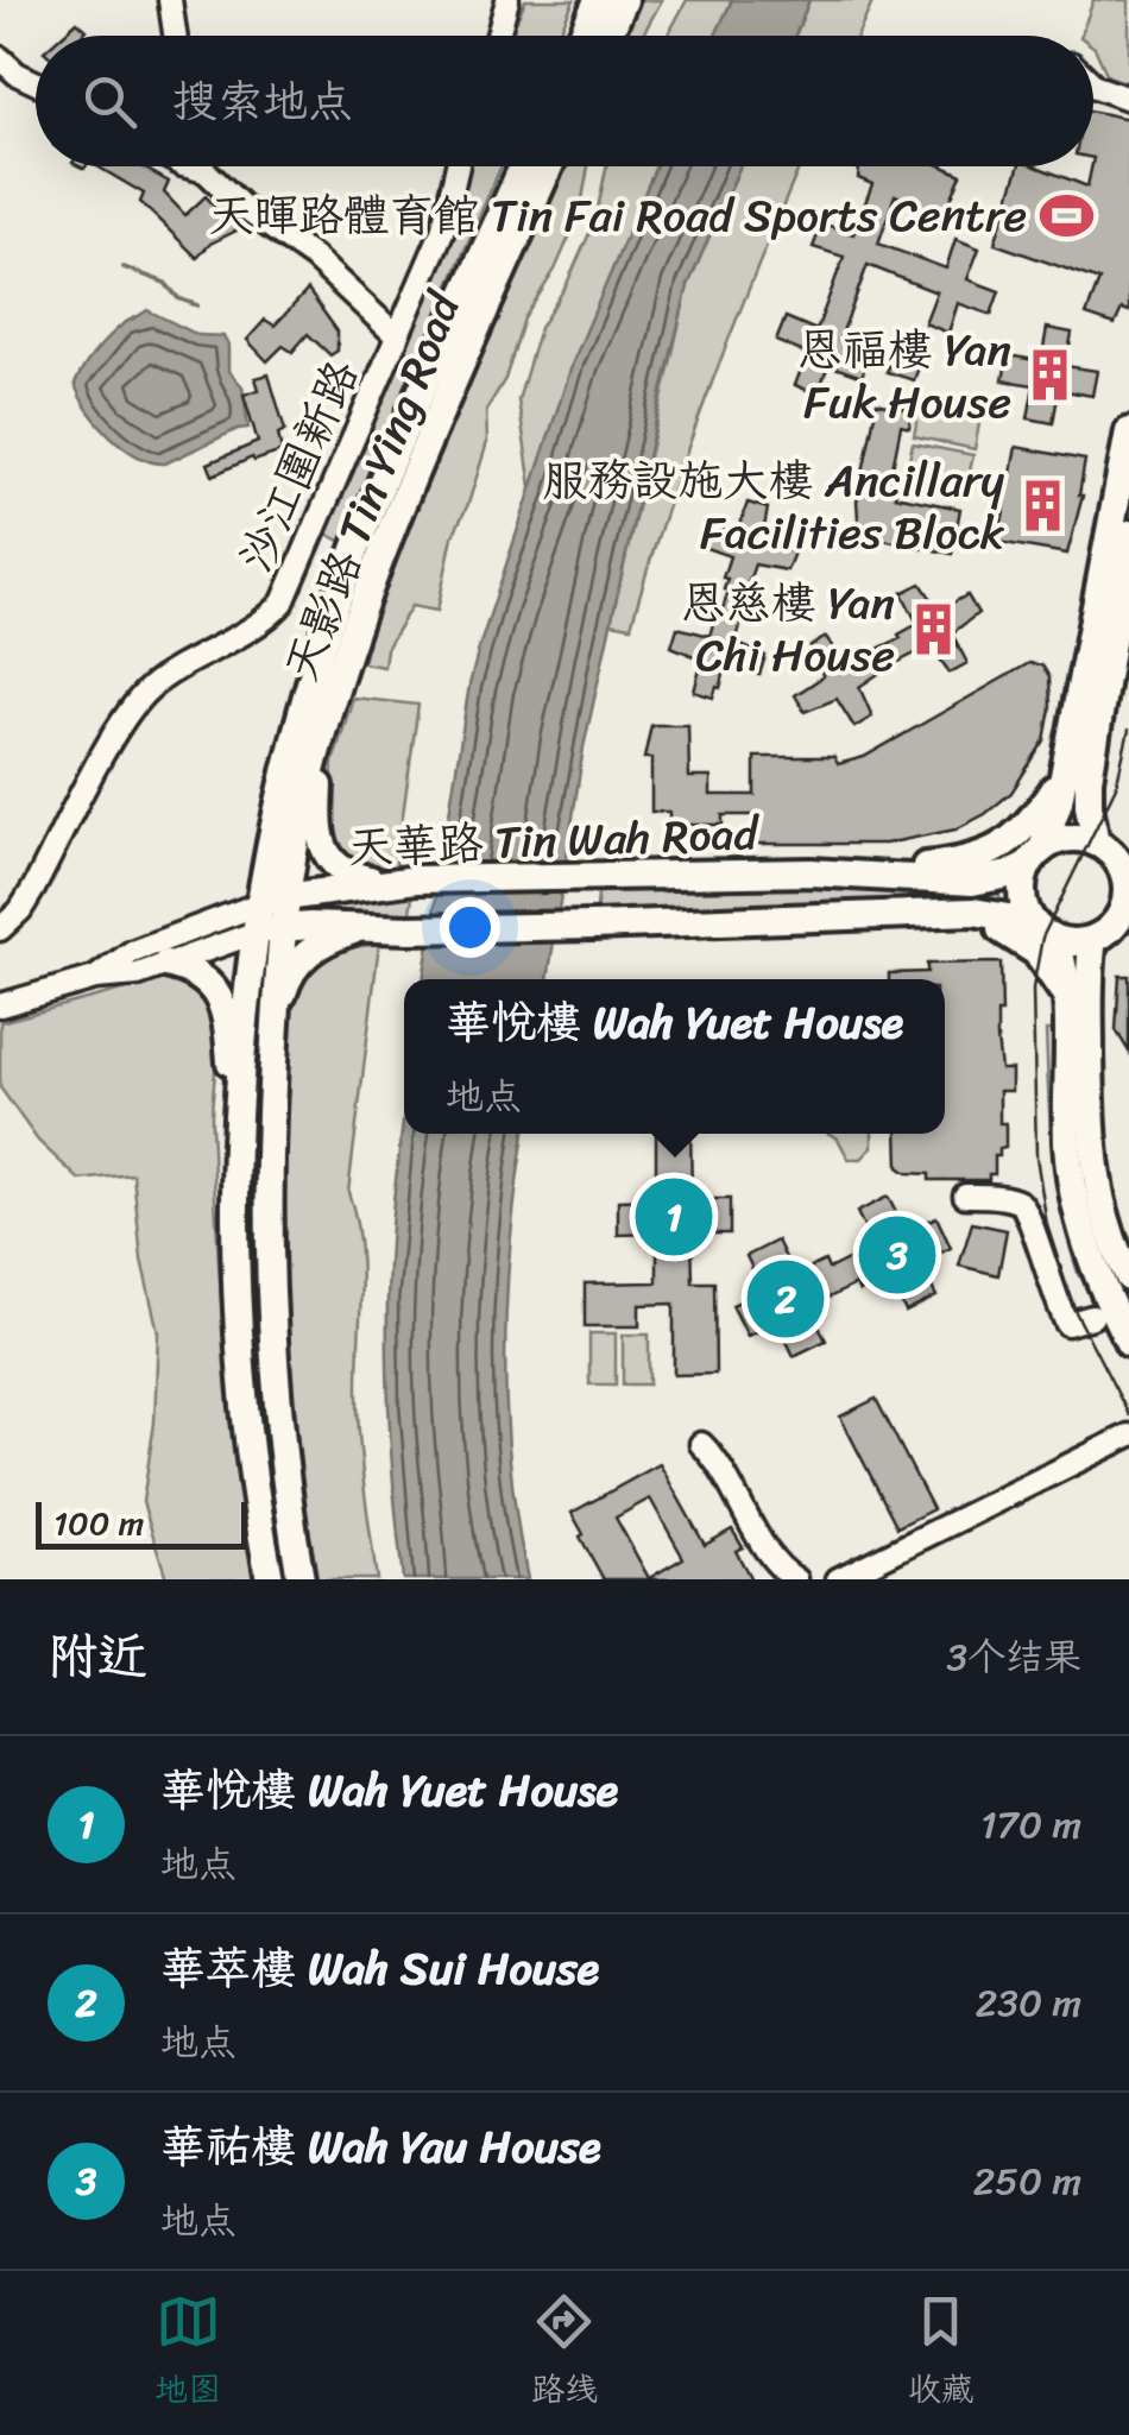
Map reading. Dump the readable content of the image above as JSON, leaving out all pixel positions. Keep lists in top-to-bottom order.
{
  "streets": {
    "main road": ["天影路 Tin Ying Road", "天華路 Tin Wah Road"],
    "street": ["沙江圍新路"]
  },
  "crossings": [
    ["天影路 Tin Ying Road", "天華路 Tin Wah Road"]
  ],
  "places": {
    "sports": ["天暉路體育館 Tin Fai Road Sports Centre"],
    "building": ["恩福樓 Yan Fuk House", "服務設施大樓 Ancillary Facilities Block", "恩慈樓 Yan Chi House"]
  },
  "scale_bar": "100 m",
  "page": {
    "search": "搜索地点",
    "popup": ["華悅樓 Wah Yuet House", "地点"],
    "pins": ["1", "3", "2"],
    "scale": "100 m",
    "heading": ["附近", "3个结果"],
    "list": [
      {
        "mark": "1",
        "name": "華悅樓 Wah Yuet House",
        "note": "地点",
        "value": "170 m"
      },
      {
        "mark": "2",
        "name": "華萃樓 Wah Sui House",
        "note": "地点",
        "value": "230 m"
      },
      {
        "mark": "3",
        "name": "華祐樓 Wah Yau House",
        "note": "地点",
        "value": "250 m"
      }
    ],
    "nav": ["地图", "路线", "收藏"]
  }
}
